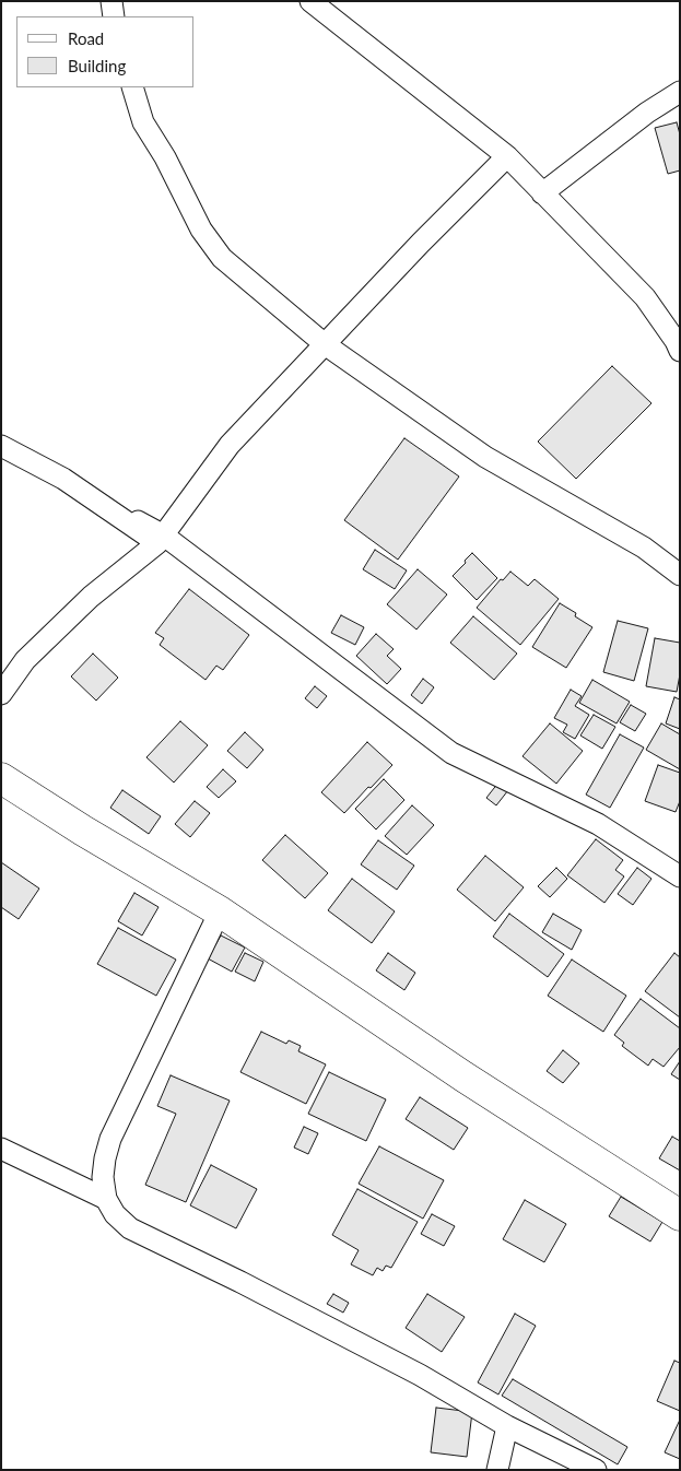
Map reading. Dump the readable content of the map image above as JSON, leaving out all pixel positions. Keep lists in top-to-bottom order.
{
  "legend": ["Road", "Building"]
}
